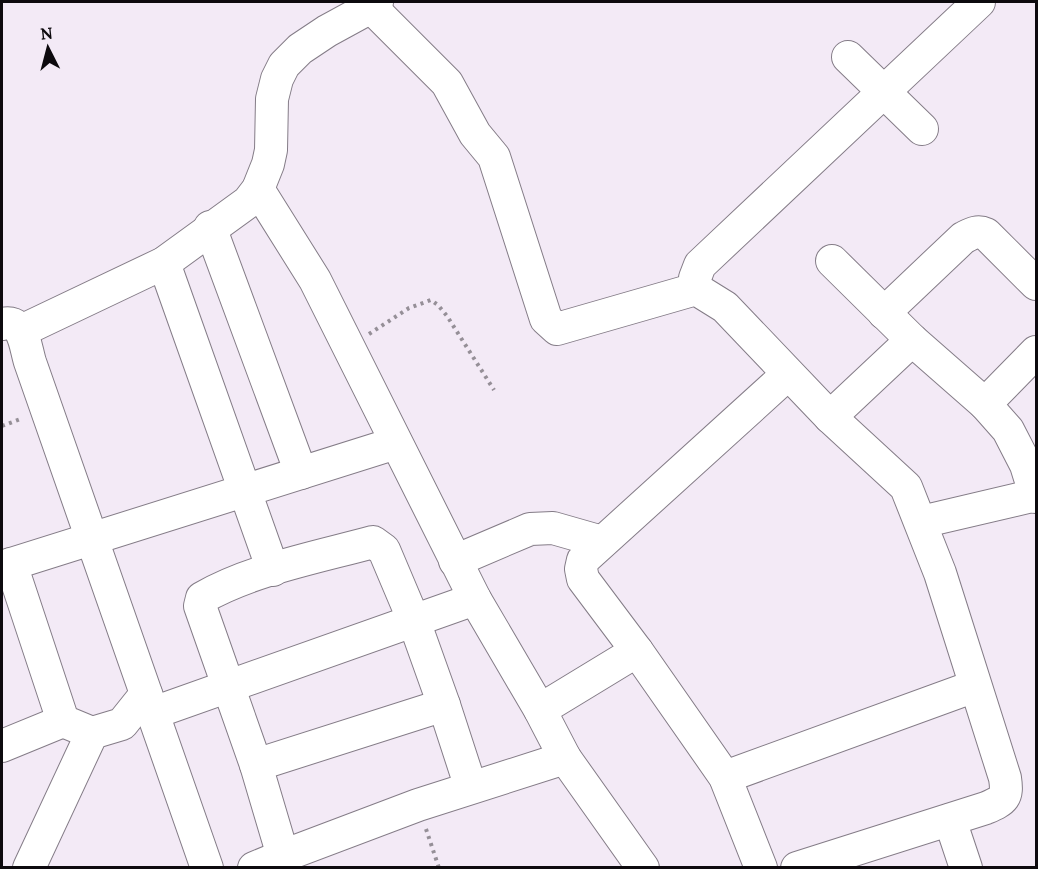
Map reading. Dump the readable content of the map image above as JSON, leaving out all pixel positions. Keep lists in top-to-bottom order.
{
  "north": "top"
}
